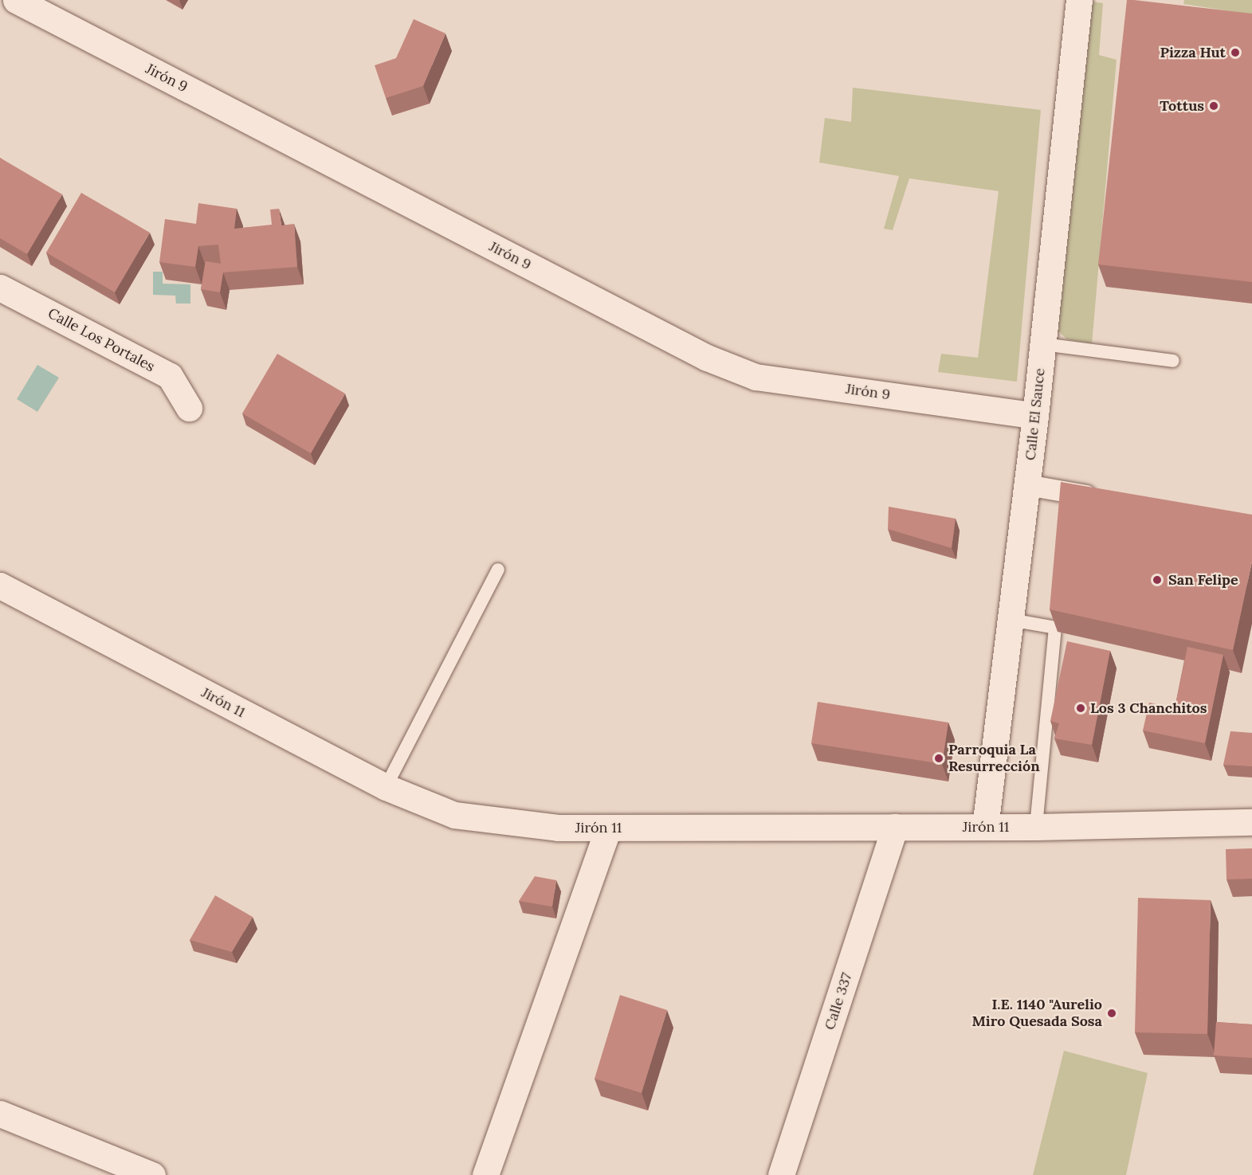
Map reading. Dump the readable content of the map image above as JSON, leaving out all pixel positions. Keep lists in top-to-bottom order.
{
  "streets": {
    "street": [
      "Jirón 9",
      "Calle Los Portales",
      "Calle El Sauce",
      "Jirón 11",
      "Calle 337"
    ]
  },
  "crossings": [
    ["Jirón 9", "Calle El Sauce"],
    ["Calle El Sauce", "Jirón 11"],
    ["Jirón 11", "Calle 337"]
  ],
  "places": [
    "Pizza Hut",
    "Tottus",
    "San Felipe",
    "Los 3 Chanchitos",
    "Parroquia La Resurrección",
    "I.E. 1140 \"Aurelio Miro Quesada Sosa"
  ]
}
